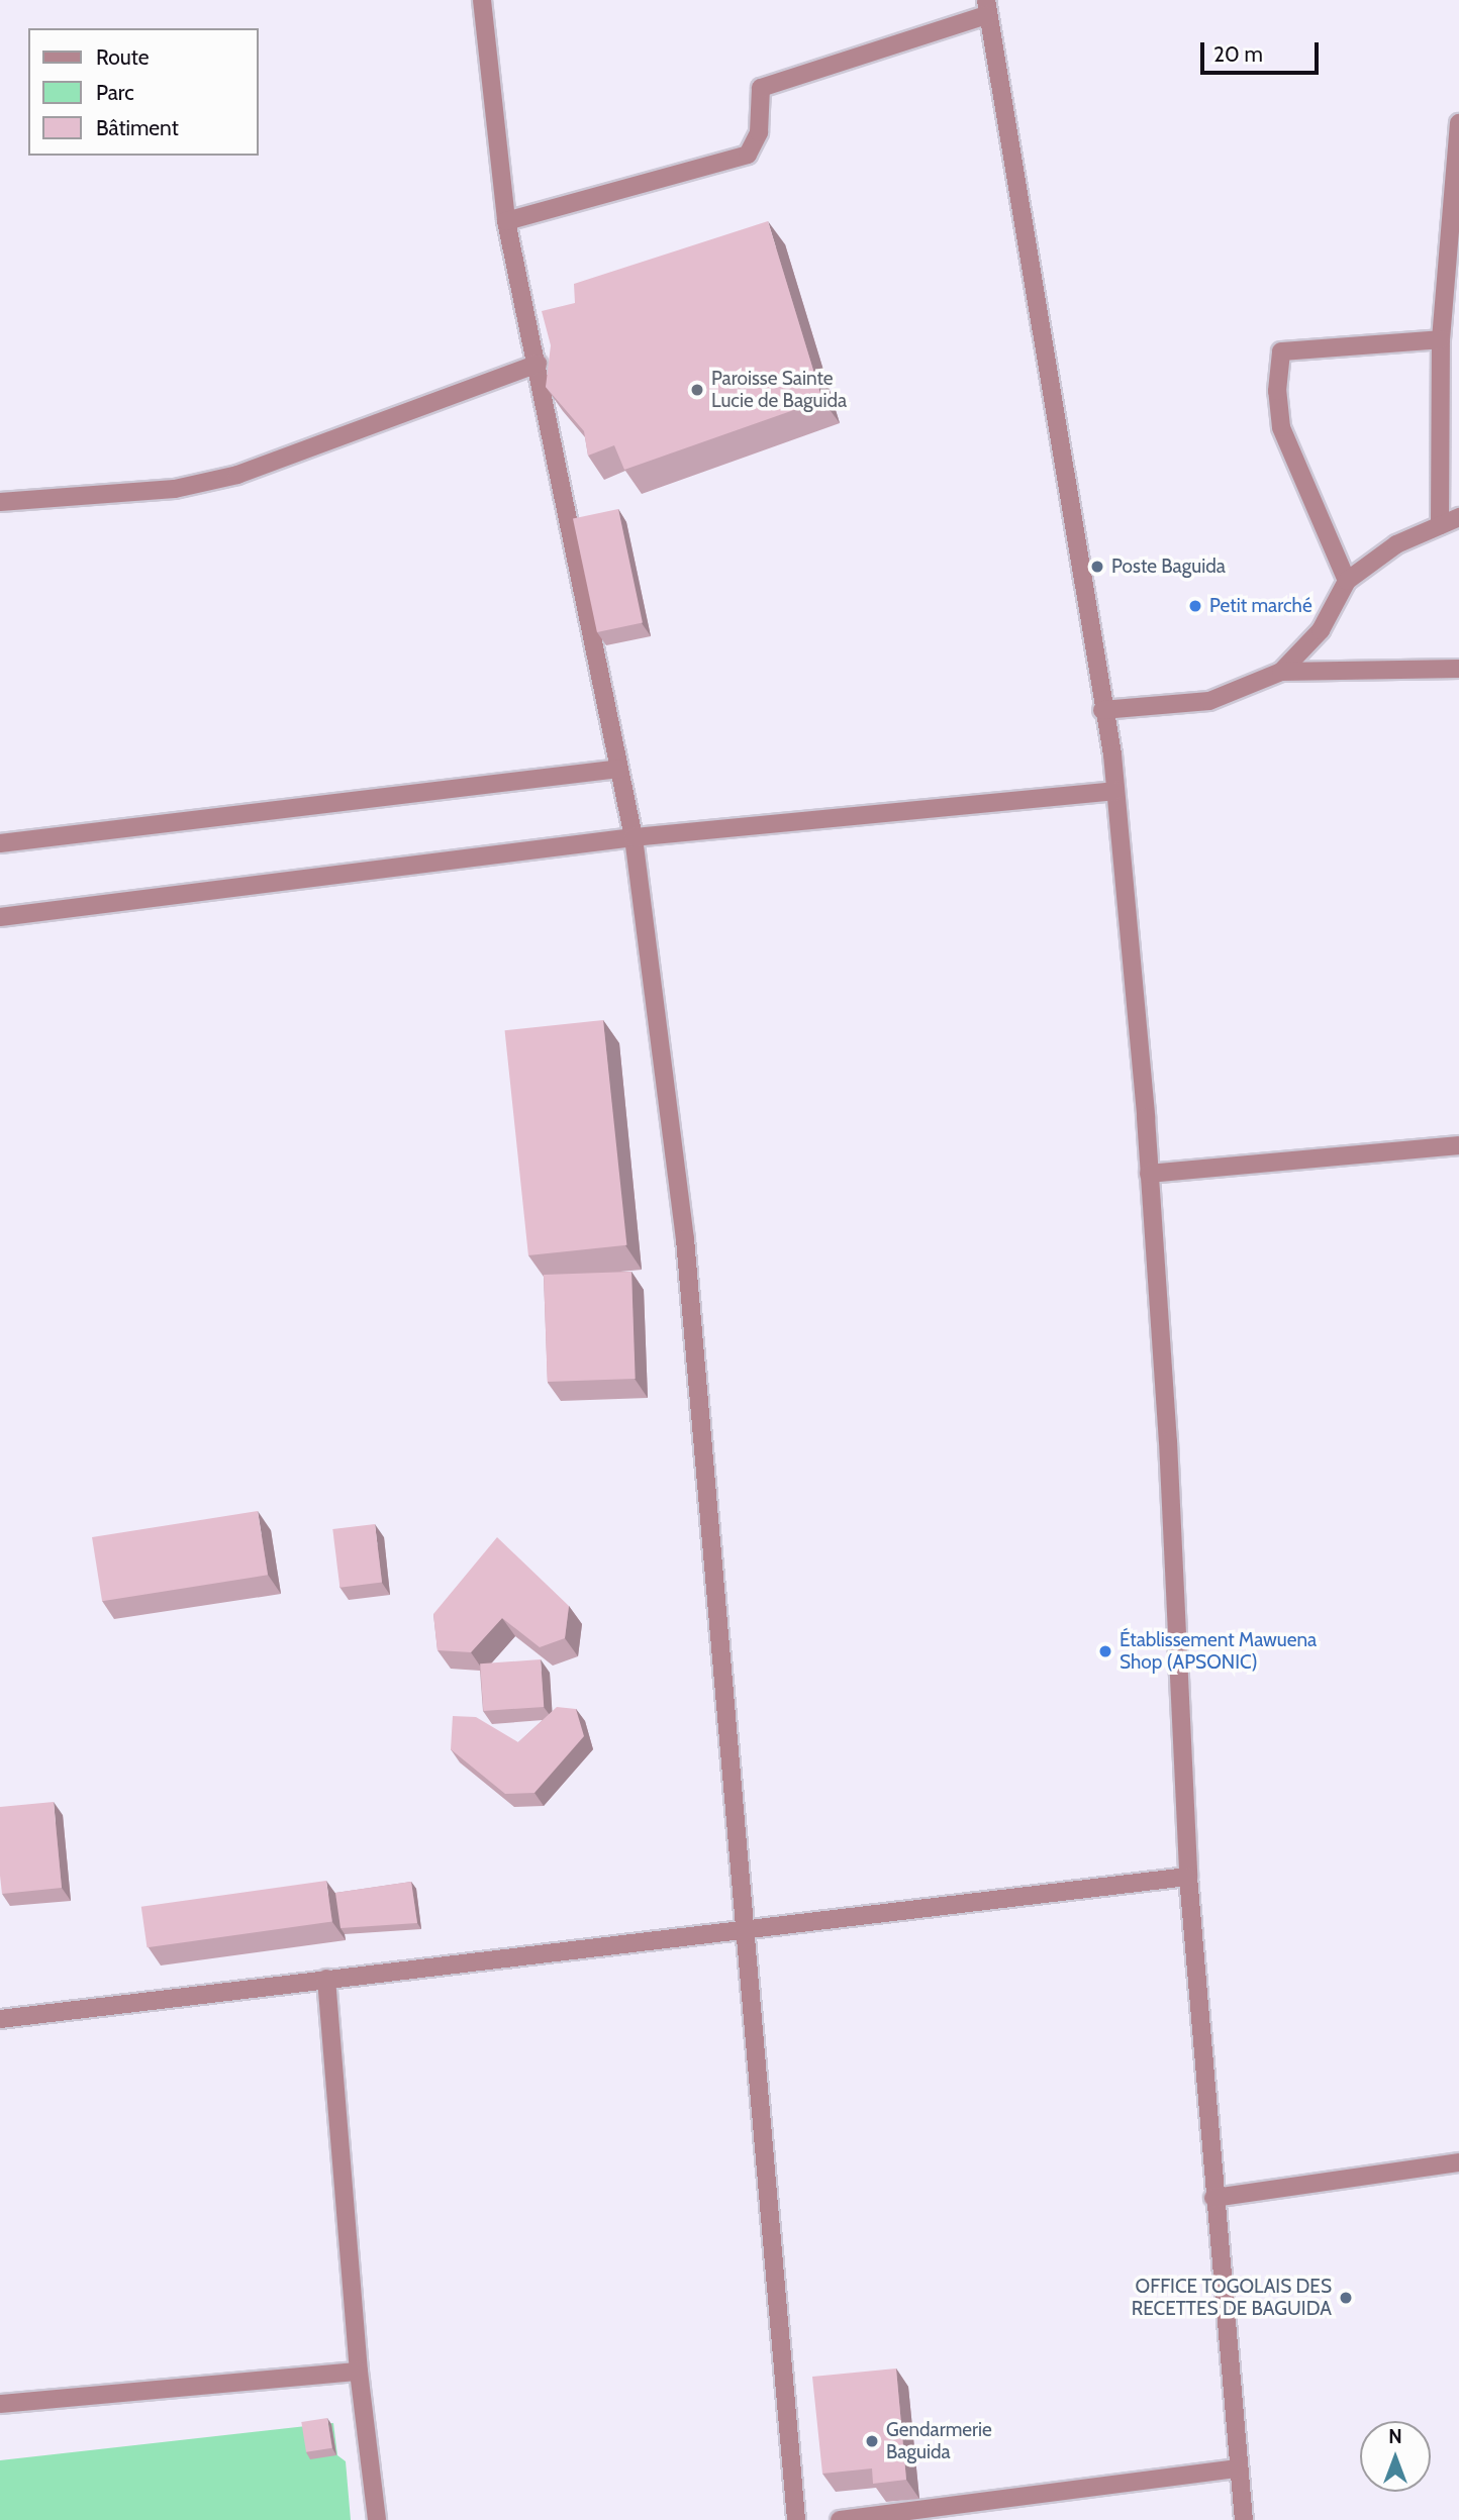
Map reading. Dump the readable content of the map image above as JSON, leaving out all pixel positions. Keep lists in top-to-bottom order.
{
  "places": [
    "Paroisse Sainte Lucie de Baguida",
    "Poste Baguida",
    "Petit marché",
    "Établissement Mawuena Shop (APSONIC)",
    "OFFICE TOGOLAIS DES RECETTES DE BAGUIDA",
    "Gendarmerie Baguida"
  ],
  "legend": ["Route", "Parc", "Bâtiment"],
  "scale_bar": "20 m",
  "north": "top"
}
